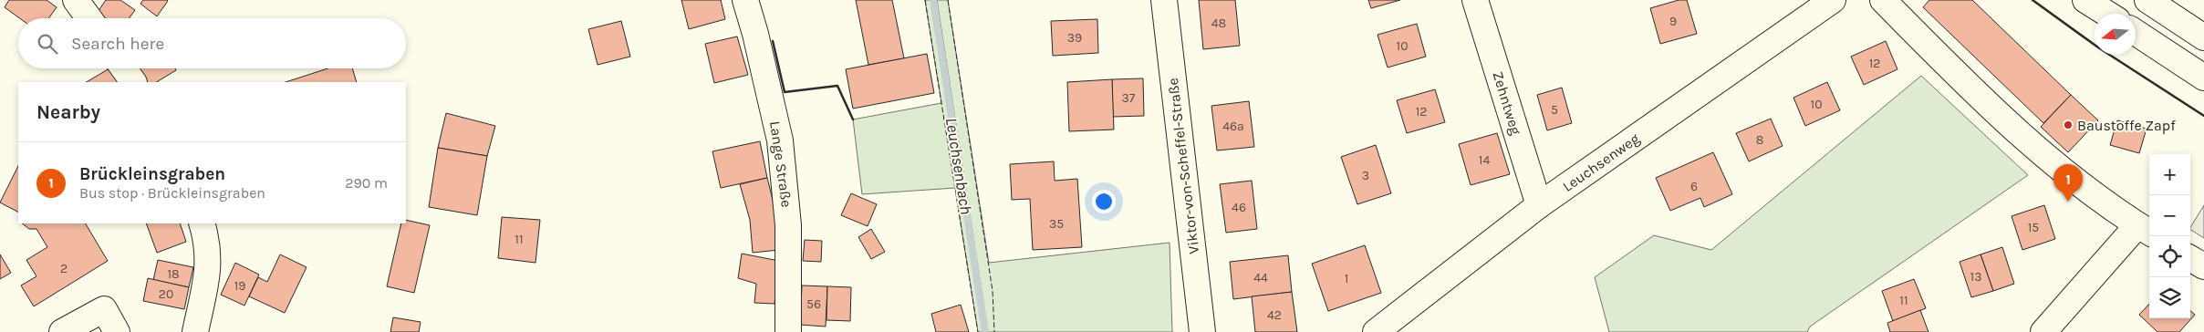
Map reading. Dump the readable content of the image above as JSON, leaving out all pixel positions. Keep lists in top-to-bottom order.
{
  "streets": {
    "main road": [
      "Zehntweg",
      "Leuchsenweg",
      "Lange Straße",
      "Viktor-von-Scheffel-Straße"
    ]
  },
  "crossings": [
    ["Zehntweg", "Leuchsenweg"]
  ],
  "water": ["Leuchsenbach"],
  "places": ["Baustoffe Zapf"],
  "house_numbers": [
    "9",
    "48",
    "39",
    "10",
    "12",
    "37",
    "10",
    "5",
    "12",
    "46a",
    "8",
    "14",
    "3",
    "6",
    "46",
    "35",
    "15",
    "11",
    "2",
    "18",
    "13",
    "44",
    "1",
    "19",
    "20",
    "11",
    "56",
    "42"
  ],
  "north": "left",
  "page": {
    "search": "Search here",
    "heading": "Nearby",
    "list": [
      {
        "mark": "1",
        "name": "Brückleinsgraben",
        "note": "Bus stop · Brückleinsgraben",
        "value": "290 m"
      }
    ],
    "map_buttons": ["+", "−"],
    "pins": "1"
  }
}
